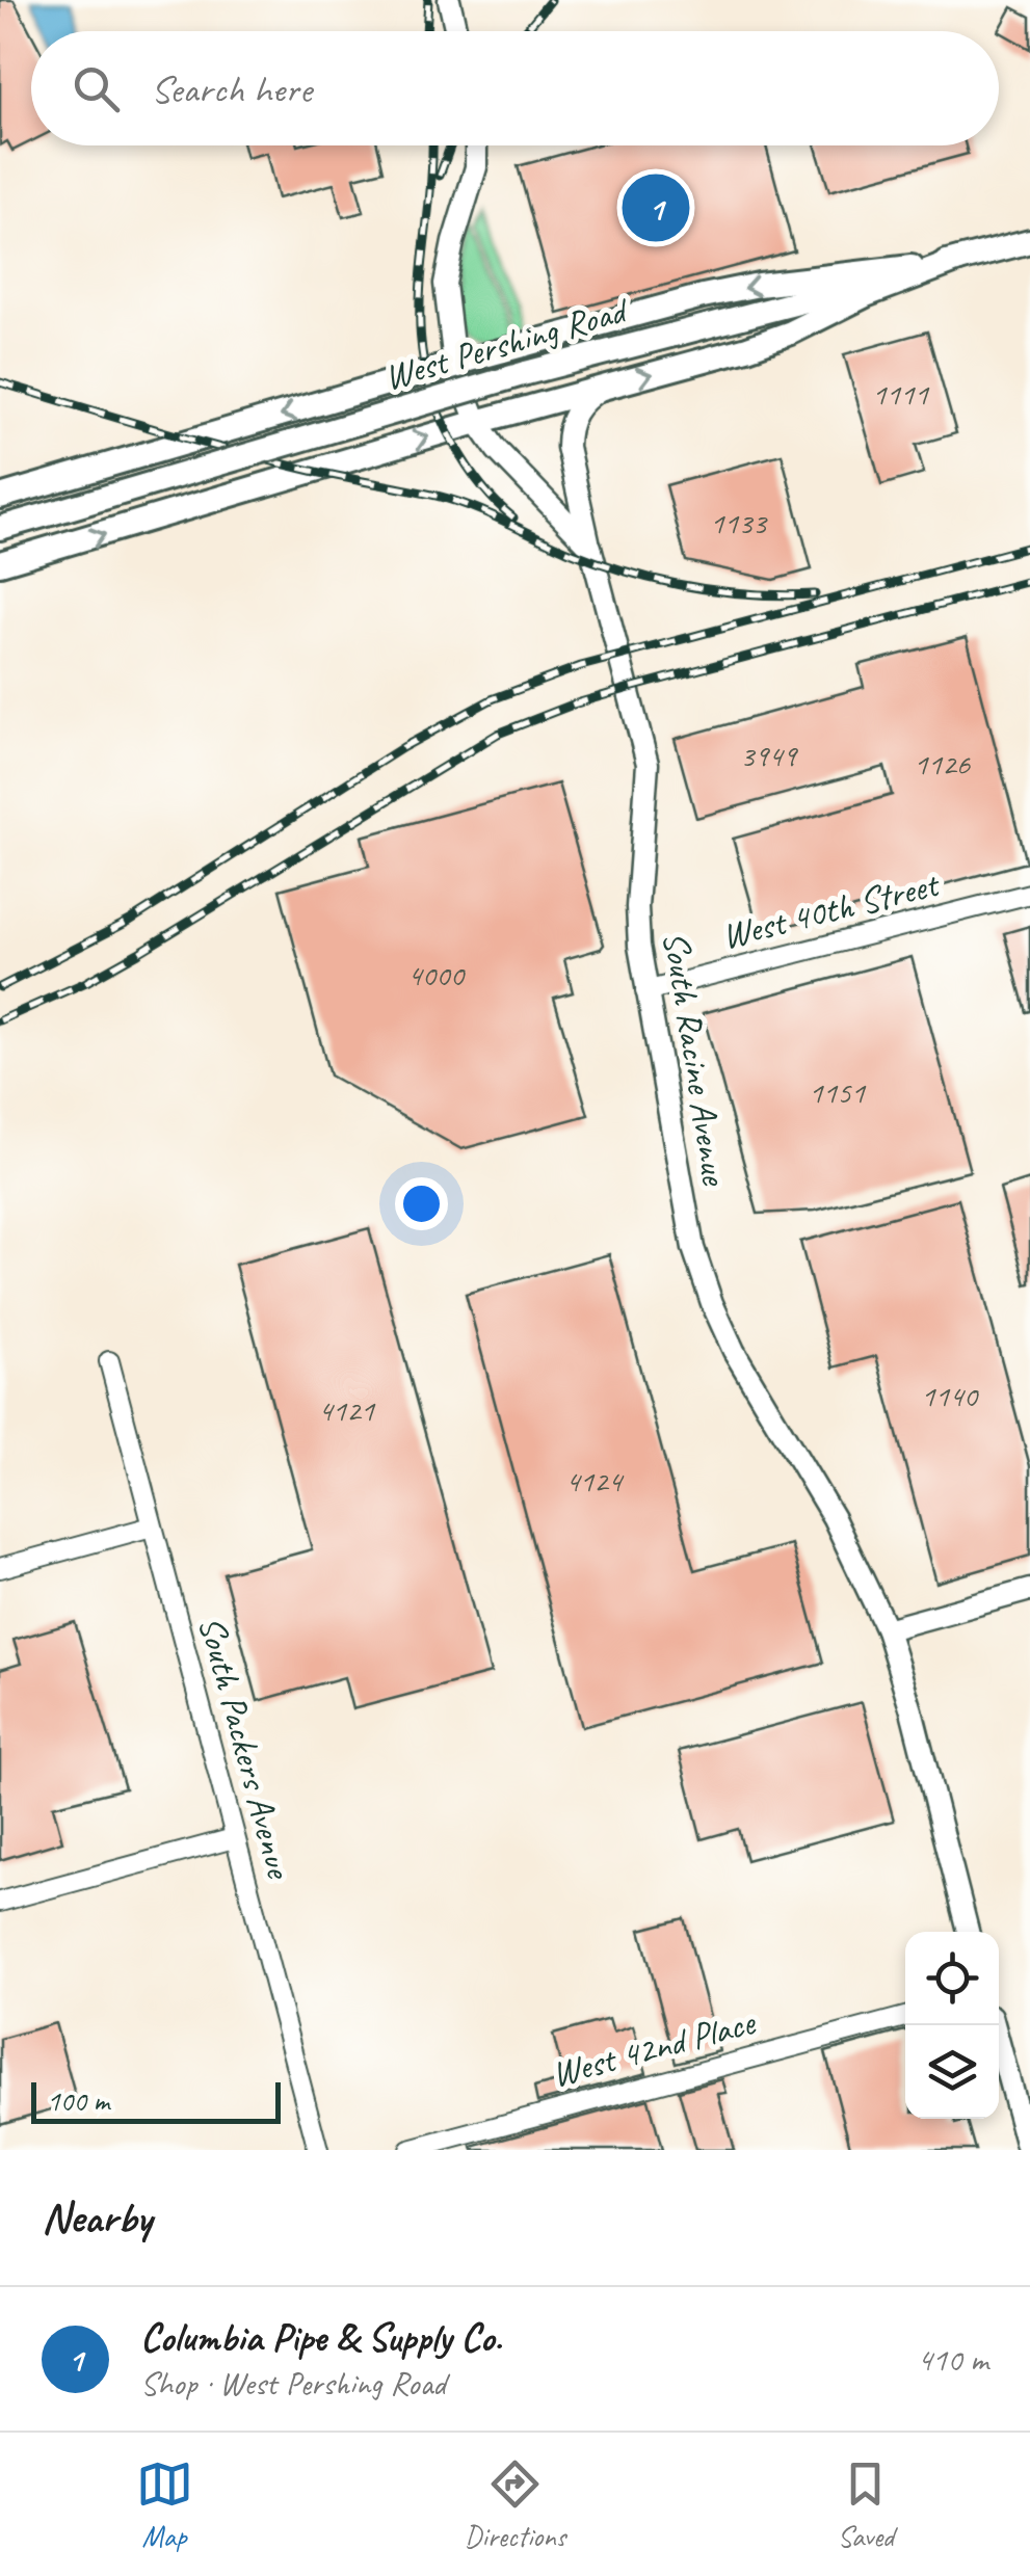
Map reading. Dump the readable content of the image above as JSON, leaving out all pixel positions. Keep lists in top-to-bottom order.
{
  "streets": {
    "main road": ["West Pershing Road"],
    "street": [
      "West 40th Street",
      "South Racine Avenue",
      "South Packers Avenue",
      "West 42nd Place"
    ]
  },
  "crossings": [
    ["West 40th Street", "South Racine Avenue"]
  ],
  "house_numbers": [
    "1111",
    "1133",
    "3949",
    "1126",
    "4000",
    "1151",
    "1140",
    "4121",
    "4124"
  ],
  "scale_bar": "100 m",
  "page": {
    "search": "Search here",
    "pins": "1",
    "scale": "100 m",
    "heading": "Nearby",
    "list": [
      {
        "mark": "1",
        "name": "Columbia Pipe & Supply Co.",
        "note": "Shop · West Pershing Road",
        "value": "410 m"
      }
    ],
    "nav": ["Map", "Directions", "Saved"]
  }
}
